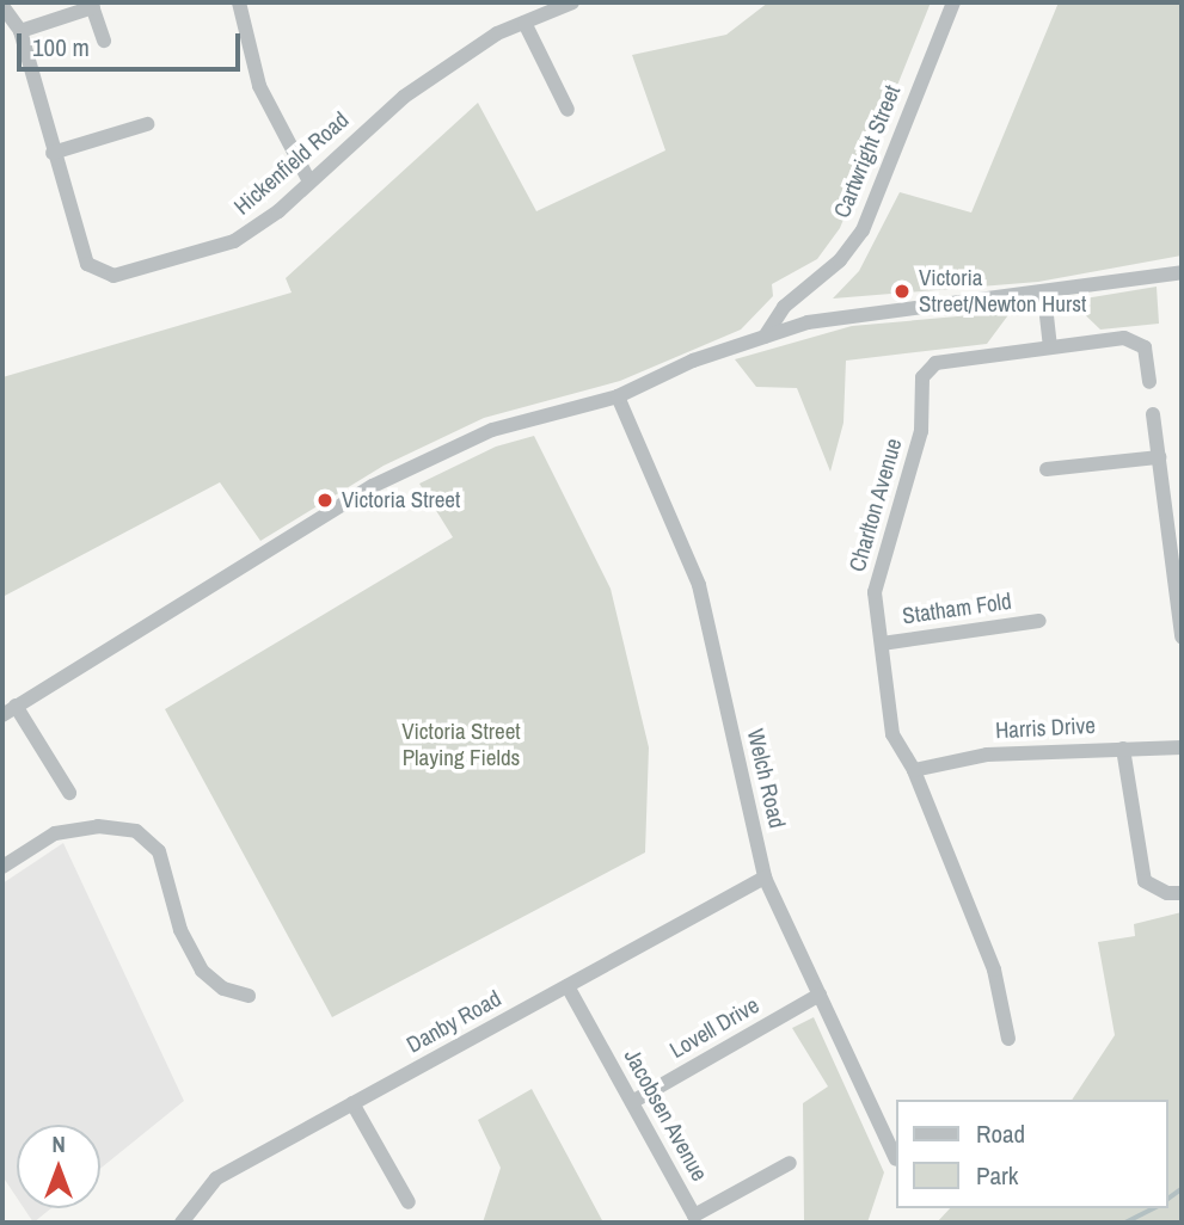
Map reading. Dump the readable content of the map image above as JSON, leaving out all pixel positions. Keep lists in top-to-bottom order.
{
  "streets": {
    "street": [
      "Cartwright Street",
      "Hickenfield Road",
      "Charlton Avenue",
      "Statham Fold",
      "Harris Drive",
      "Welch Road",
      "Danby Road",
      "Lovell Drive",
      "Jacobsen Avenue"
    ]
  },
  "crossings": [
    ["Charlton Avenue", "Statham Fold"],
    ["Charlton Avenue", "Harris Drive"],
    ["Welch Road", "Danby Road"],
    ["Welch Road", "Lovell Drive"],
    ["Danby Road", "Jacobsen Avenue"],
    ["Lovell Drive", "Jacobsen Avenue"]
  ],
  "parks": ["Victoria Street Playing Fields"],
  "places": ["Victoria Street/Newton Hurst", "Victoria Street"],
  "legend": ["Road", "Park"],
  "scale_bar": "100 m",
  "north": "top"
}
